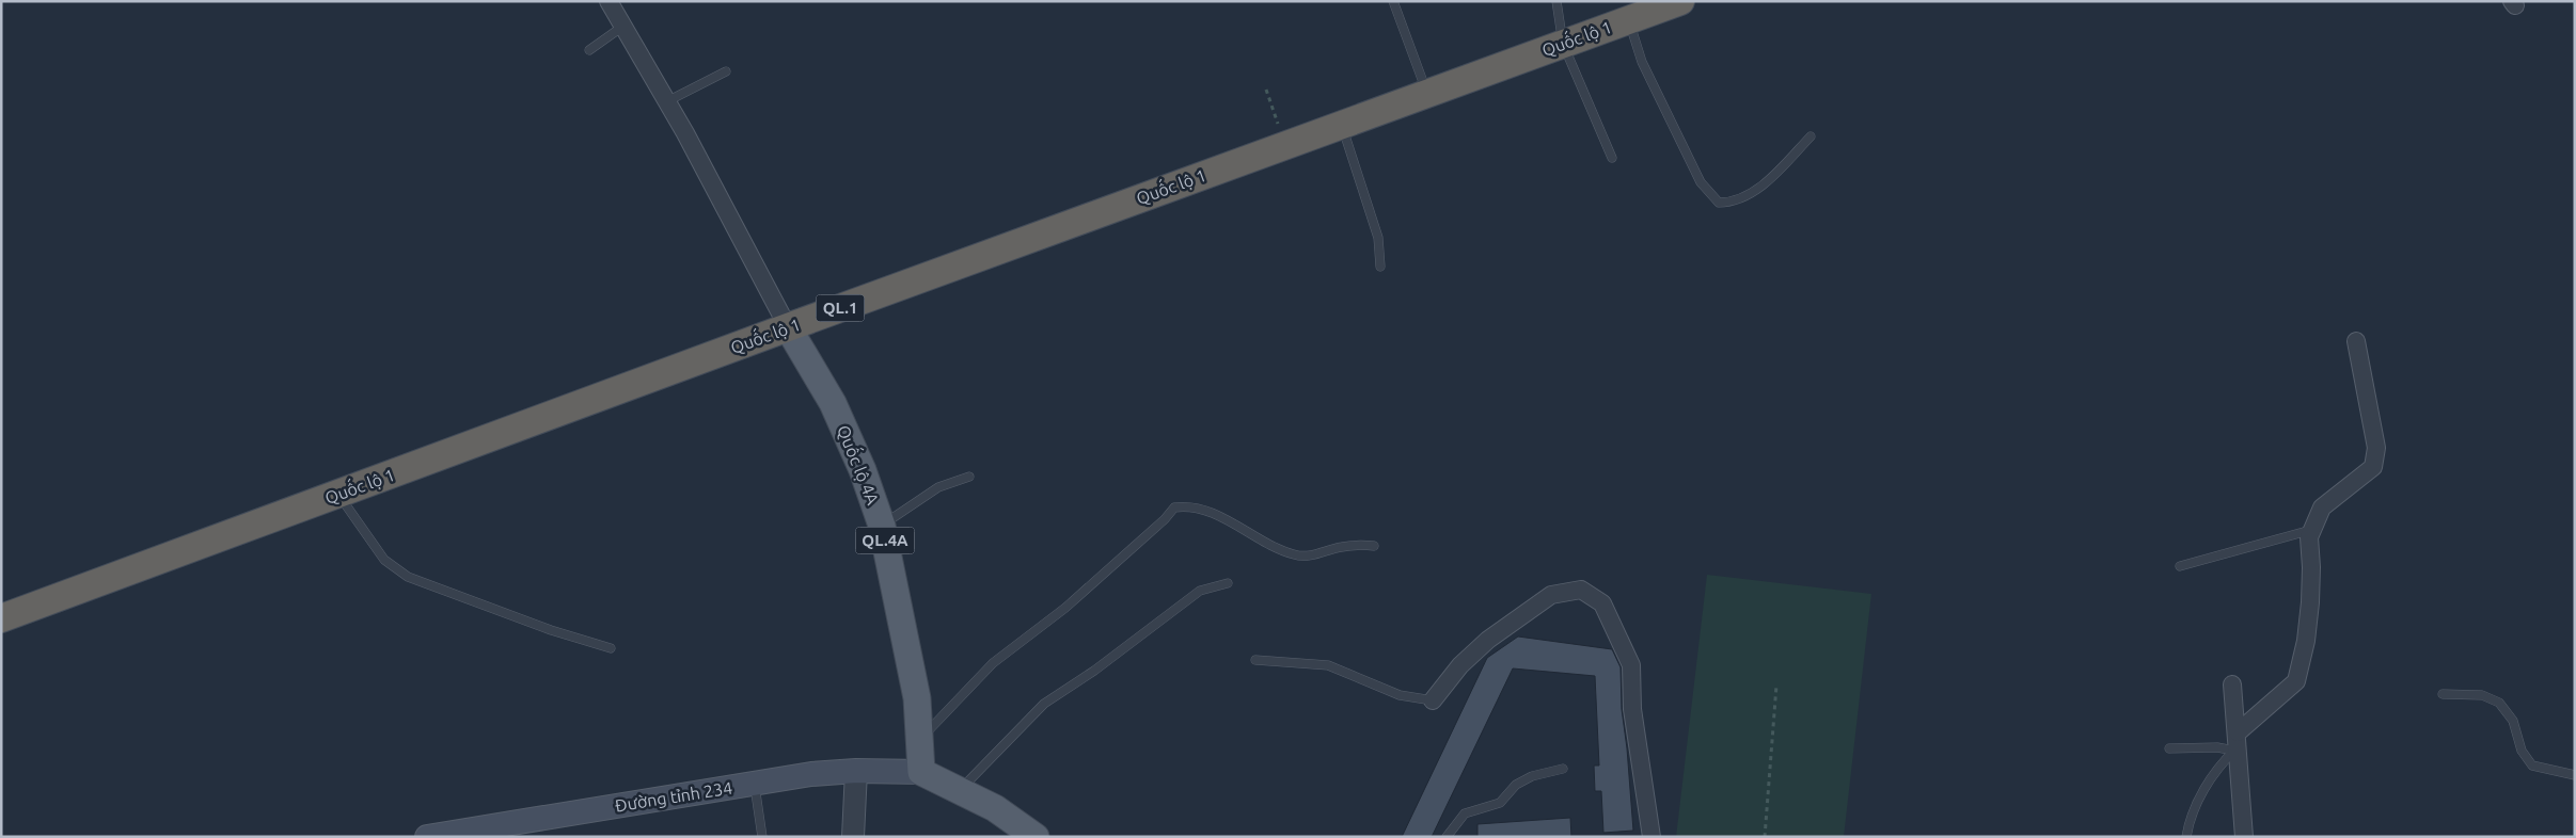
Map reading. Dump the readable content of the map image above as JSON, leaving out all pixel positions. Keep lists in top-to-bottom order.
{
  "streets": {
    "highway": ["Quốc lộ 1", "QL.1"],
    "main road": ["Quốc lộ 4A", "QL.4A", "Đường tỉnh 234"]
  },
  "crossings": [
    ["Quốc lộ 1", "Quốc lộ 4A"],
    ["Quốc lộ 4A", "Đường tỉnh 234"]
  ]
}
